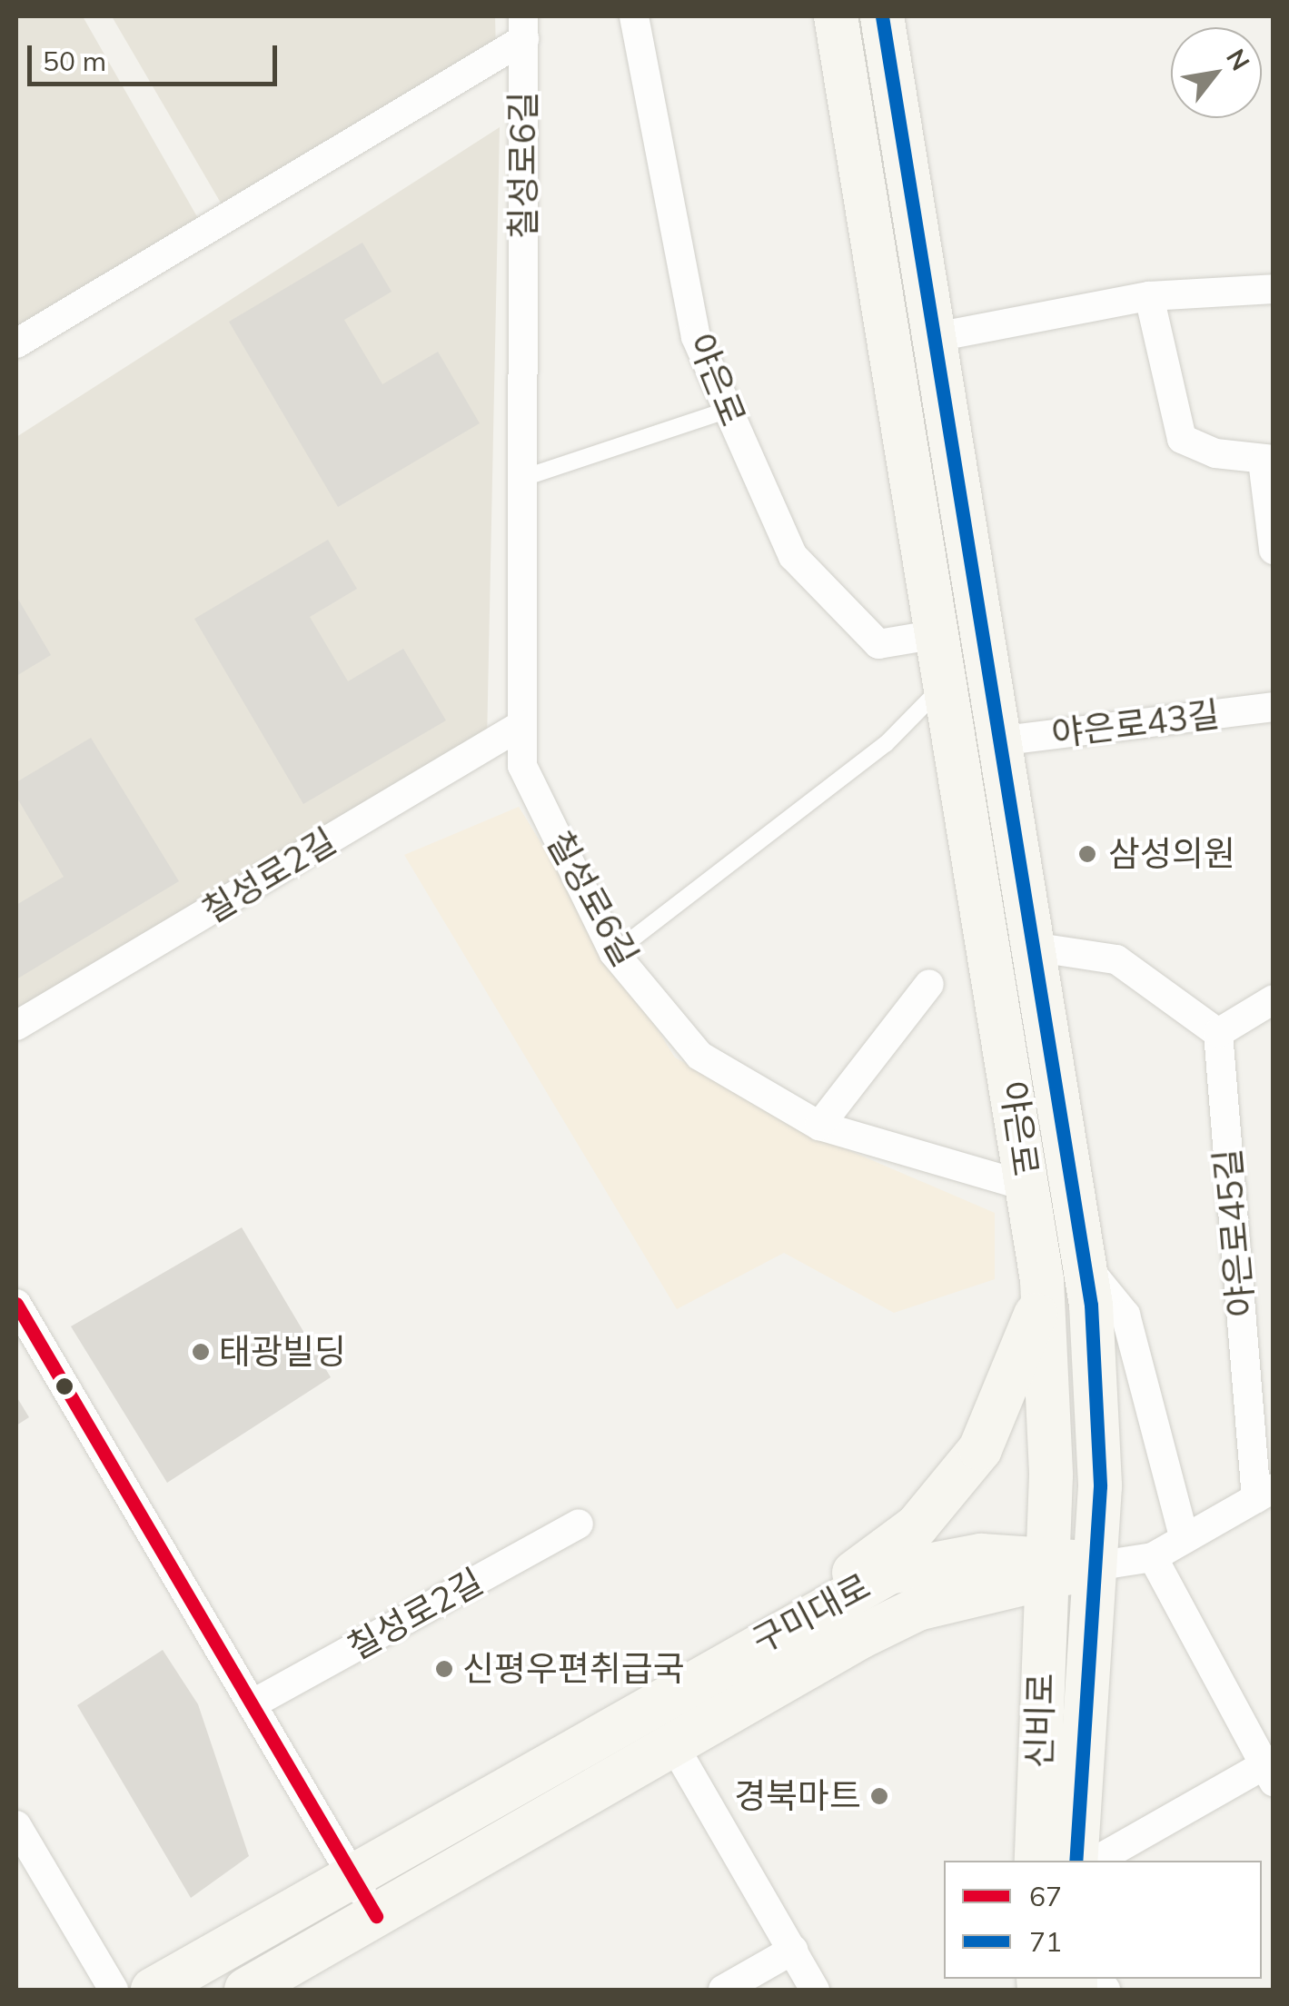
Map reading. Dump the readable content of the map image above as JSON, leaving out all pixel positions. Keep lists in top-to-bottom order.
{
  "streets": {
    "street": [
      "칠성로6길",
      "야은로",
      "야은로43길",
      "칠성로2길",
      "야은로45길",
      "구미대로",
      "신비로"
    ]
  },
  "crossings": [
    ["칠성로6길", "야은로"],
    ["칠성로6길", "칠성로2길"],
    ["야은로", "야은로43길"],
    ["야은로", "야은로45길"],
    ["야은로", "구미대로"],
    ["야은로", "신비로"],
    ["야은로45길", "구미대로"],
    ["구미대로", "신비로"]
  ],
  "places": [
    "삼성의원",
    "태광빌딩",
    "신평우편취급국",
    "경북마트"
  ],
  "lines": ["transit line 71", "transit line 67"],
  "legend": ["67", "71"],
  "scale_bar": "50 m",
  "north": "top right"
}
